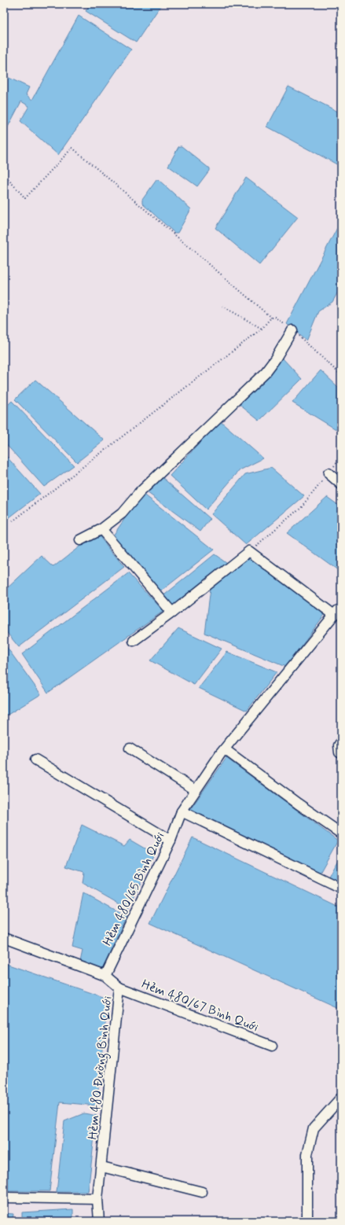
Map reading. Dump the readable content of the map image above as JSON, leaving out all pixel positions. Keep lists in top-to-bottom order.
{
  "streets": {
    "street": ["Hẻm 480/65 Bình Quới", "Hẻm 480/67 Bình Quới", "Hẻm 480 Đường Bình Quới"]
  },
  "crossings": [
    ["Hẻm 480/65 Bình Quới", "Hẻm 480 Đường Bình Quới"],
    ["Hẻm 480/67 Bình Quới", "Hẻm 480 Đường Bình Quới"]
  ]
}
